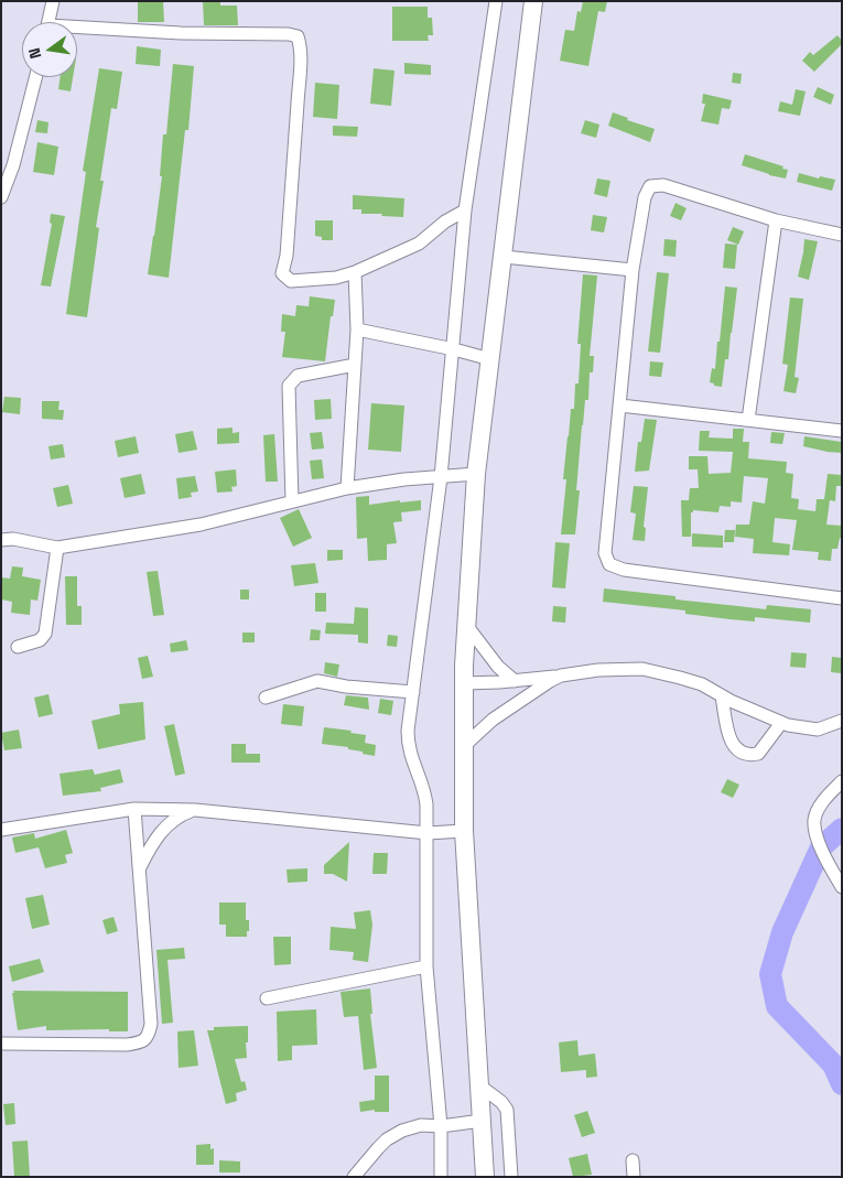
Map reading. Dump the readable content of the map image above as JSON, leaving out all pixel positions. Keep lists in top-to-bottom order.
{
  "north": "left"
}
